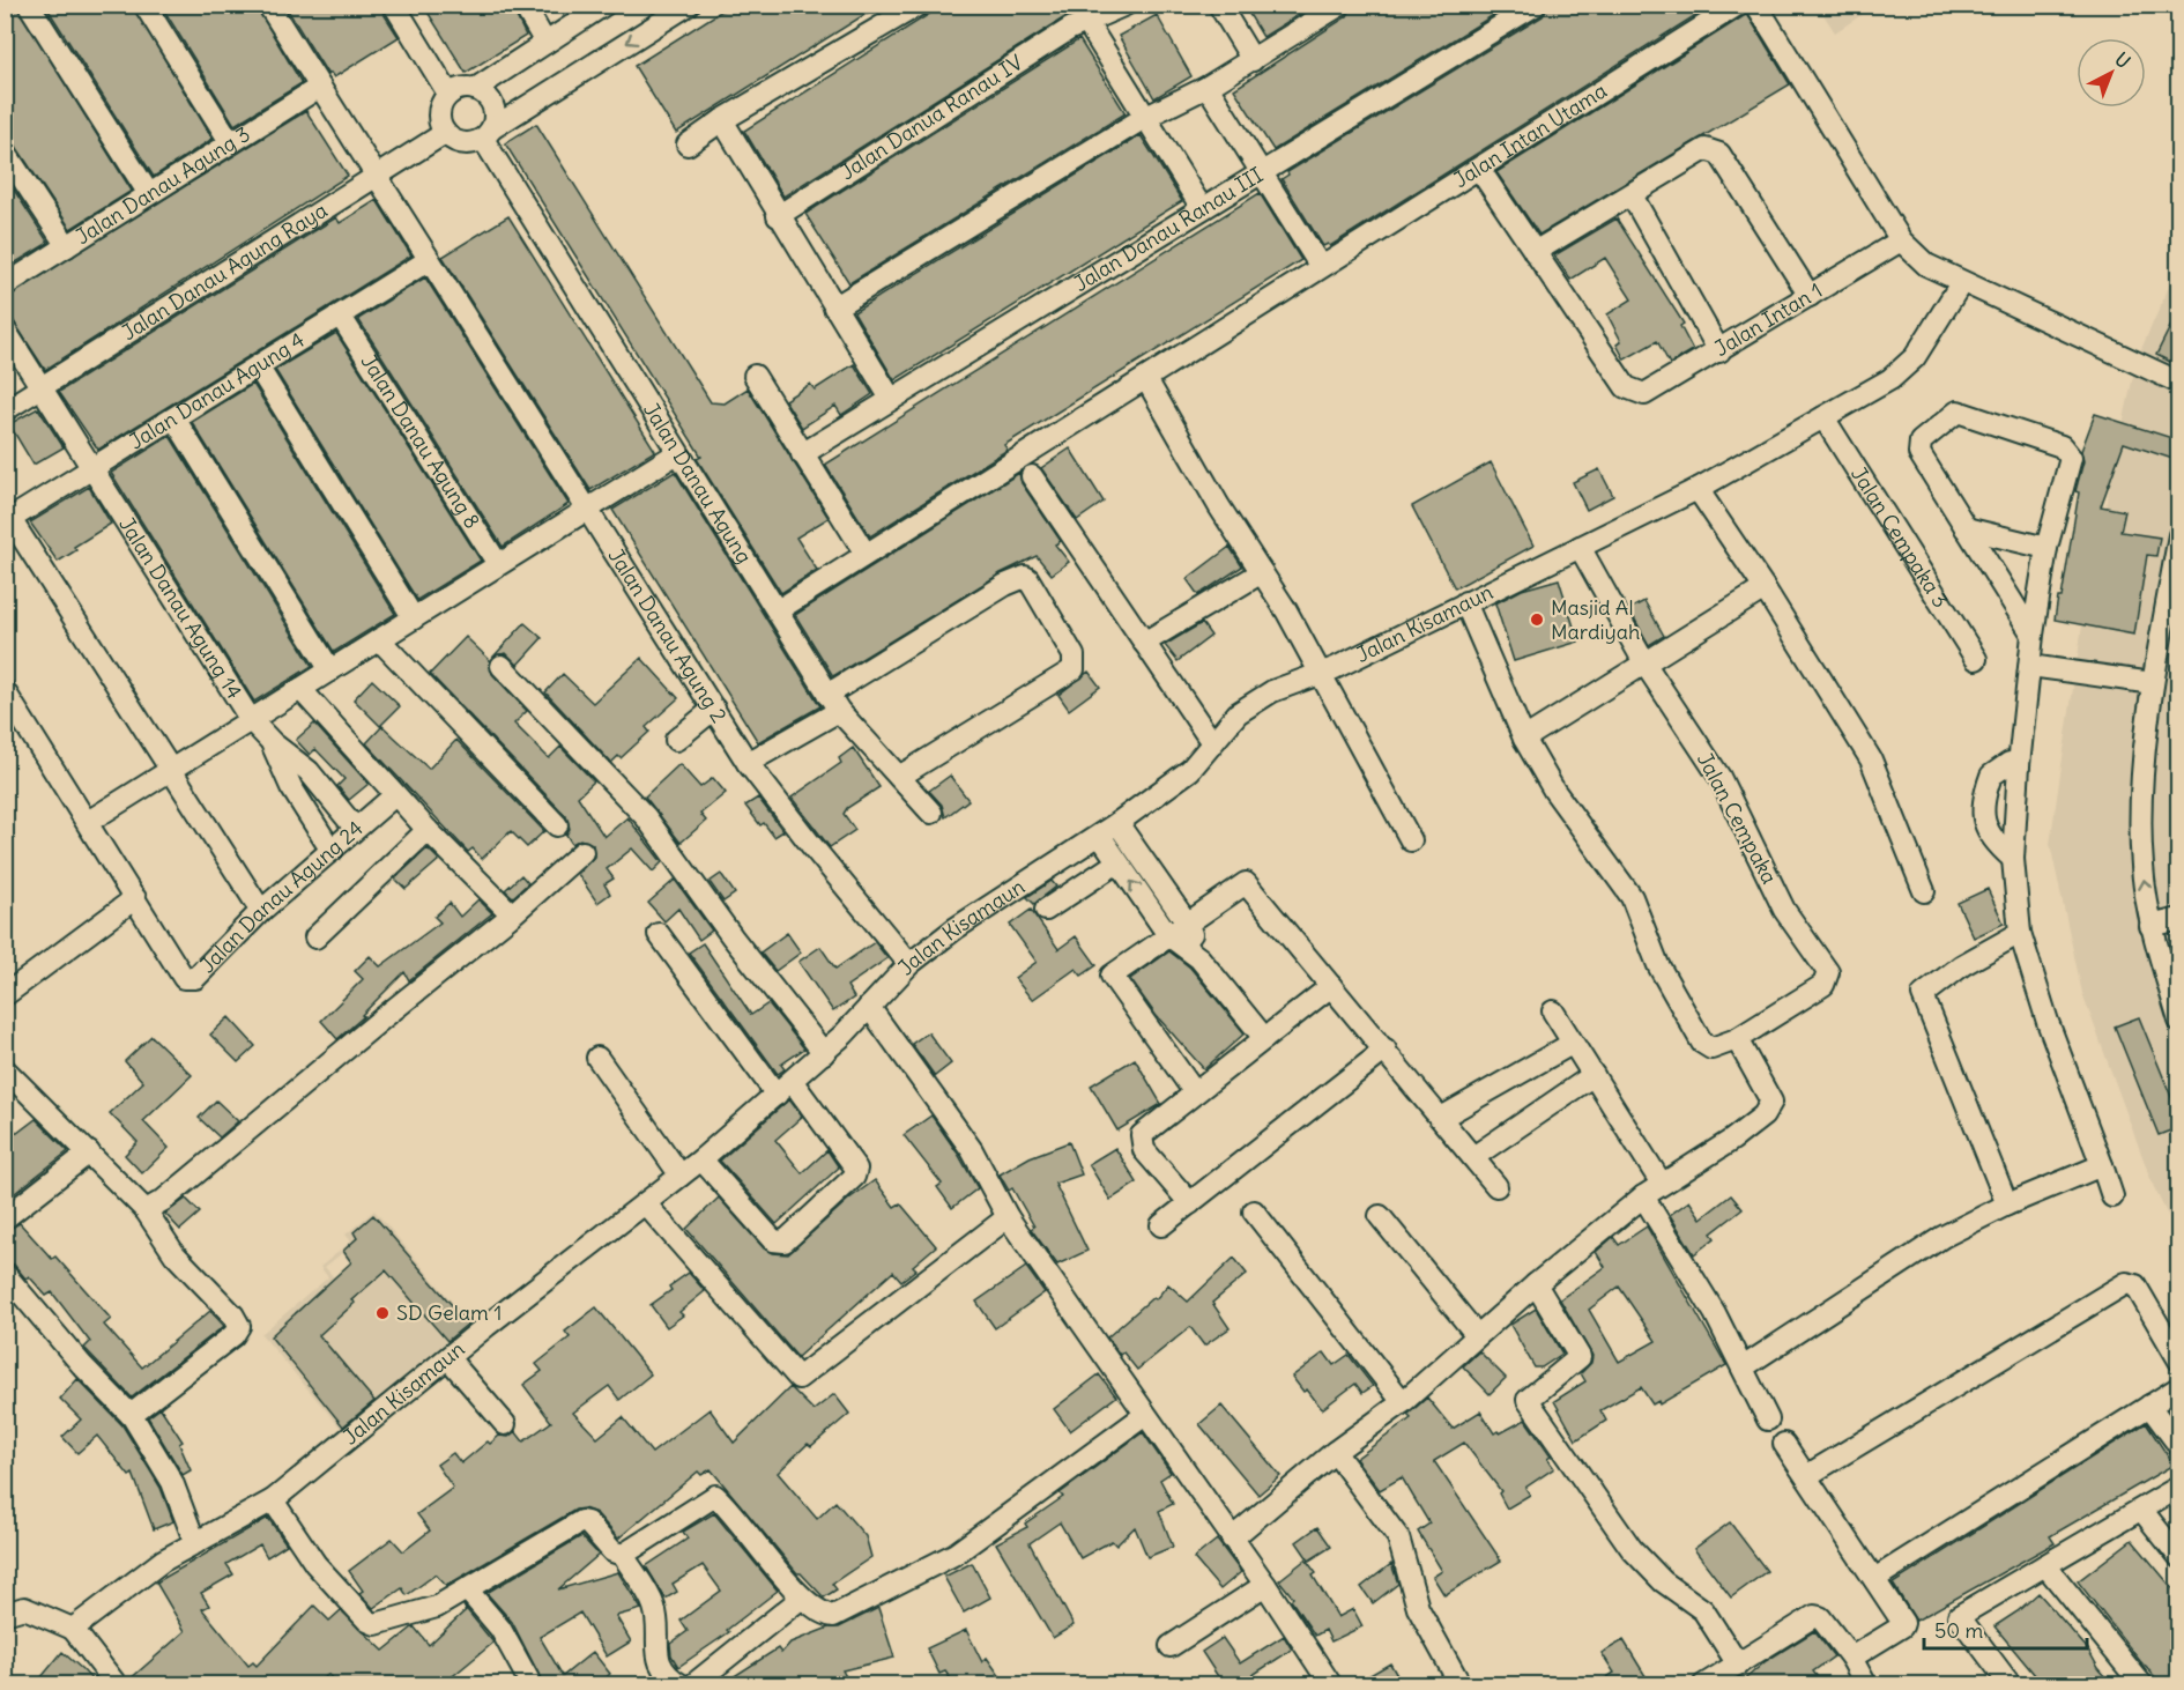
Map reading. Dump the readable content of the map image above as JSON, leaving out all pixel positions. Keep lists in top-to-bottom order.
{
  "streets": {
    "street": [
      "Jalan Danua Ranau IV",
      "Jalan Intan Utama",
      "Jalan Danau Agung 3",
      "Jalan Danau Ranau III",
      "Jalan Danau Agung Raya",
      "Jalan Intan 1",
      "Jalan Danau Agung 4",
      "Jalan Danau Agung 8",
      "Jalan Danau Agung",
      "Jalan Cempaka 3",
      "Jalan Danau Agung 14",
      "Jalan Kisamaun",
      "Jalan Danau Agung 2",
      "Jalan Cempaka",
      "Jalan Danau Agung 24"
    ]
  },
  "crossings": [
    ["Jalan Intan Utama", "Jalan Danau Agung"],
    ["Jalan Danau Agung 3", "Jalan Danau Agung 2"],
    ["Jalan Danau Agung Raya", "Jalan Danau Agung"],
    ["Jalan Danau Agung Raya", "Jalan Danau Agung 14"],
    ["Jalan Danau Agung Raya", "Jalan Danau Agung 2"],
    ["Jalan Danau Agung 4", "Jalan Danau Agung 8"],
    ["Jalan Danau Agung 4", "Jalan Danau Agung 14"],
    ["Jalan Danau Agung 4", "Jalan Danau Agung 2"],
    ["Jalan Cempaka 3", "Jalan Kisamaun"],
    ["Jalan Danau Agung 14", "Jalan Danau Agung 24"],
    ["Jalan Kisamaun", "Jalan Danau Agung 2"],
    ["Jalan Kisamaun", "Jalan Cempaka"]
  ],
  "places": ["Masjid Al Mardiyah", "SD Gelam 1"],
  "scale_bar": "50 m",
  "north": "top right"
}
